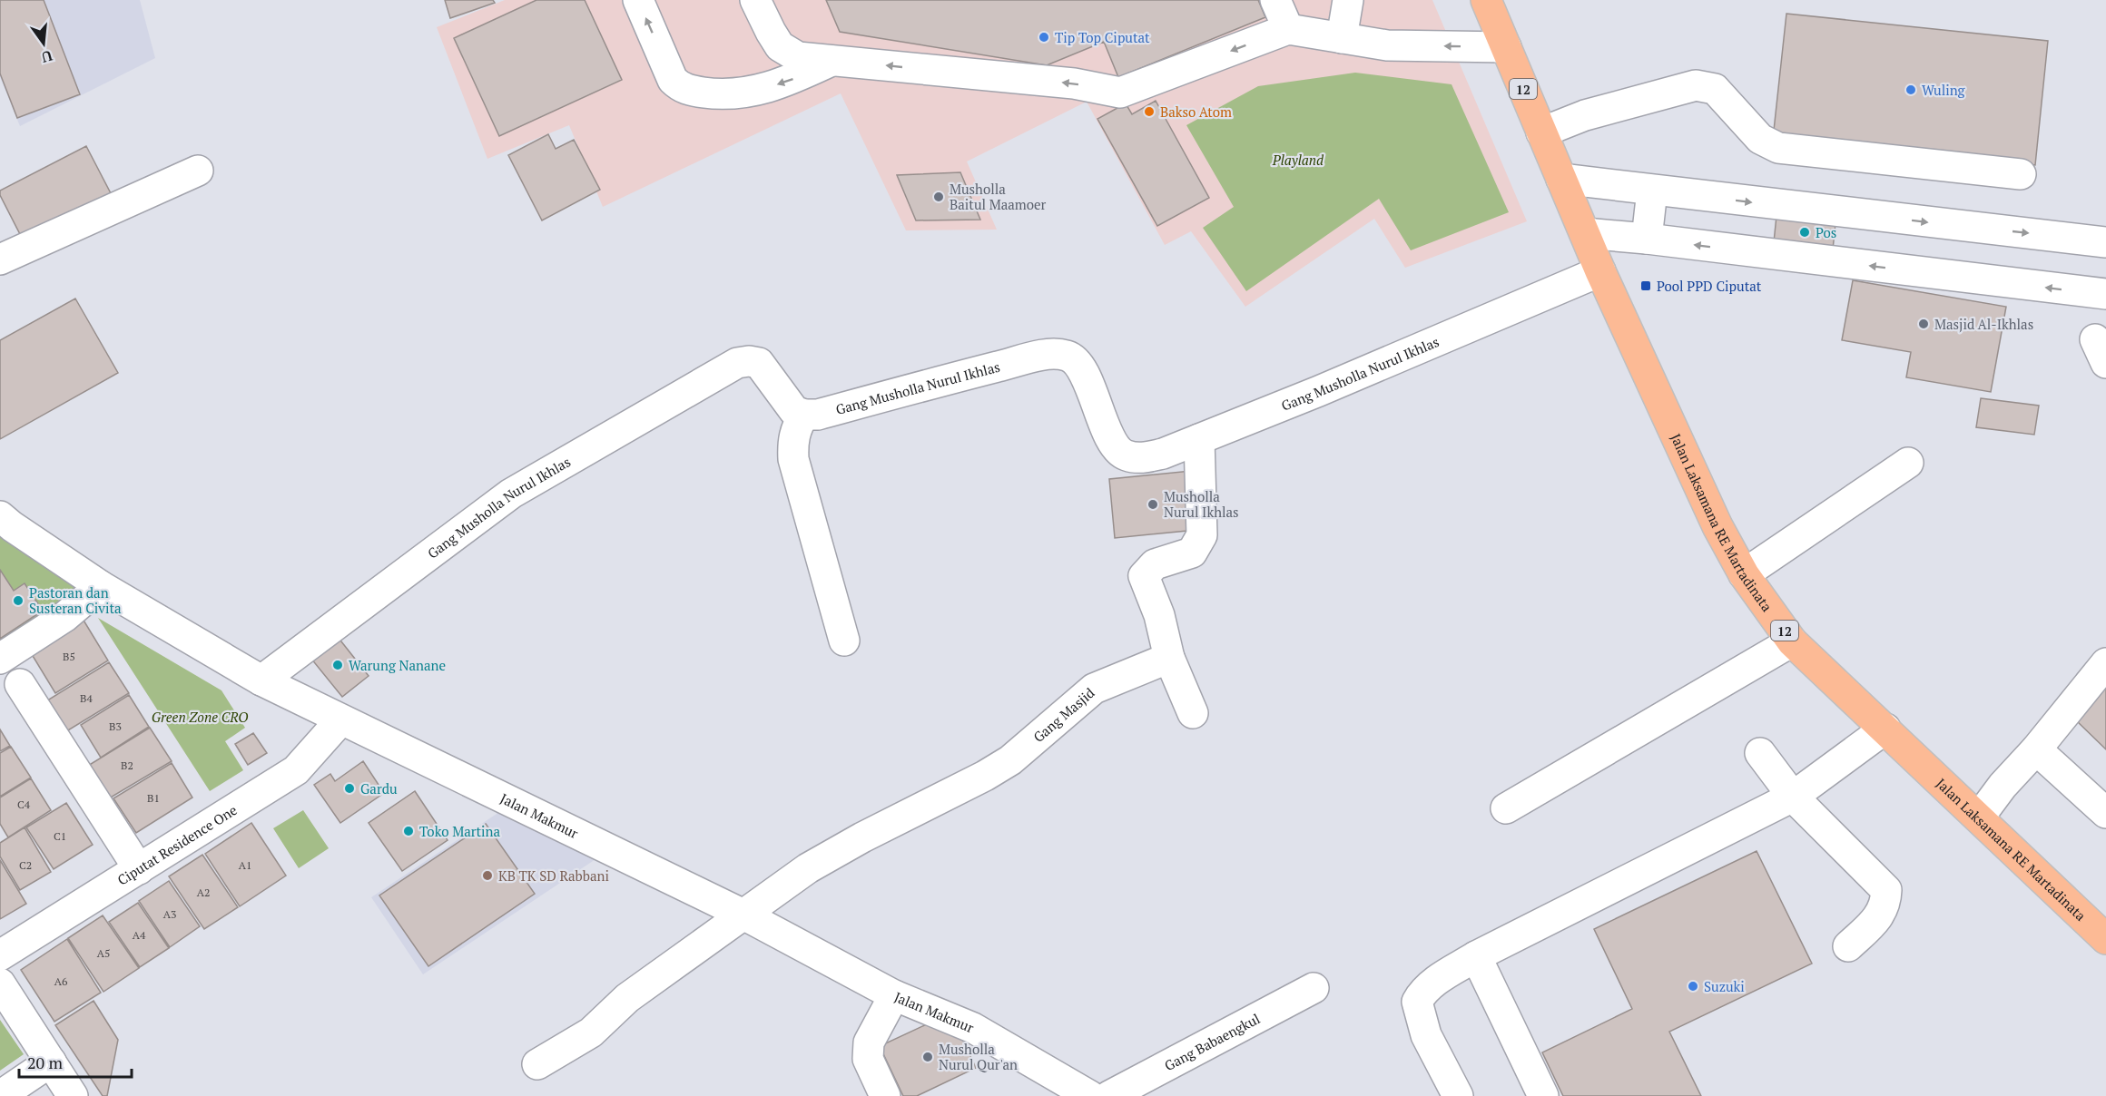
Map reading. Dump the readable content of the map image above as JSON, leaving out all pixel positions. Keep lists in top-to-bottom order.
{
  "streets": {
    "highway": ["12", "Jalan Laksamana RE Martadinata"],
    "street": [
      "Gang Musholla Nurul Ikhlas",
      "Gang Masjid",
      "Jalan Makmur",
      "Ciputat Residence One",
      "Gang Babaengkul"
    ]
  },
  "crossings": [
    ["Gang Musholla Nurul Ikhlas", "Jalan Laksamana RE Martadinata"],
    ["Gang Musholla Nurul Ikhlas", "Jalan Makmur"],
    ["Gang Masjid", "Jalan Makmur"],
    ["Jalan Makmur", "Ciputat Residence One"]
  ],
  "parks": ["Playland", "Green Zone CRO"],
  "places": {
    "other": [
      "Tip Top Ciputat",
      "Wuling",
      "Bakso Atom",
      "Musholla Baitul Maamoer",
      "Pos",
      "Masjid Al-Ikhlas",
      "Musholla Nurul Ikhlas",
      "Pastoran dan Susteran Civita",
      "Warung Nanane",
      "Gardu",
      "Toko Martina",
      "KB TK SD Rabbani",
      "Suzuki",
      "Musholla Nurul Qur'an"
    ],
    "transit": ["Pool PPD Ciputat"]
  },
  "house_numbers": [
    "B5",
    "B4",
    "B3",
    "B2",
    "B1",
    "C4",
    "C1",
    "C2",
    "A1",
    "A2",
    "A3",
    "A4",
    "A5",
    "A6"
  ],
  "scale_bar": "20 m",
  "north": "bottom"
}
